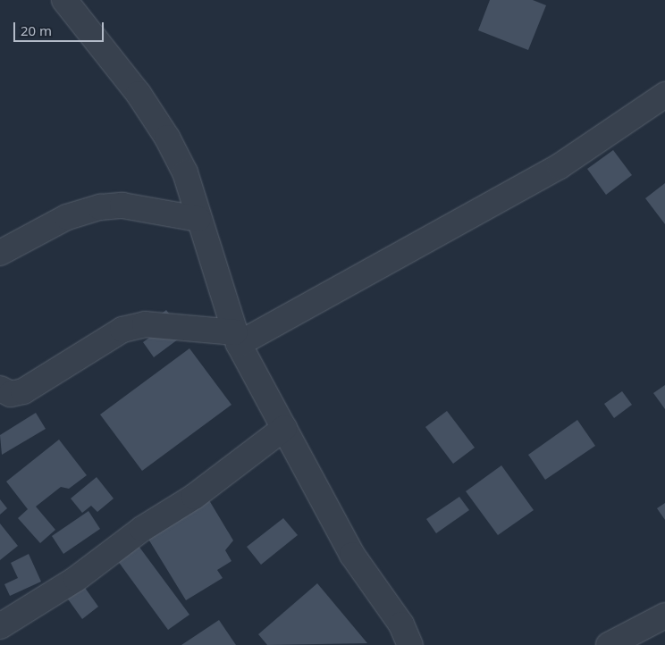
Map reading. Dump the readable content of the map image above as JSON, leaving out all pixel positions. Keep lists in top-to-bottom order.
{
  "scale_bar": "20 m"
}
